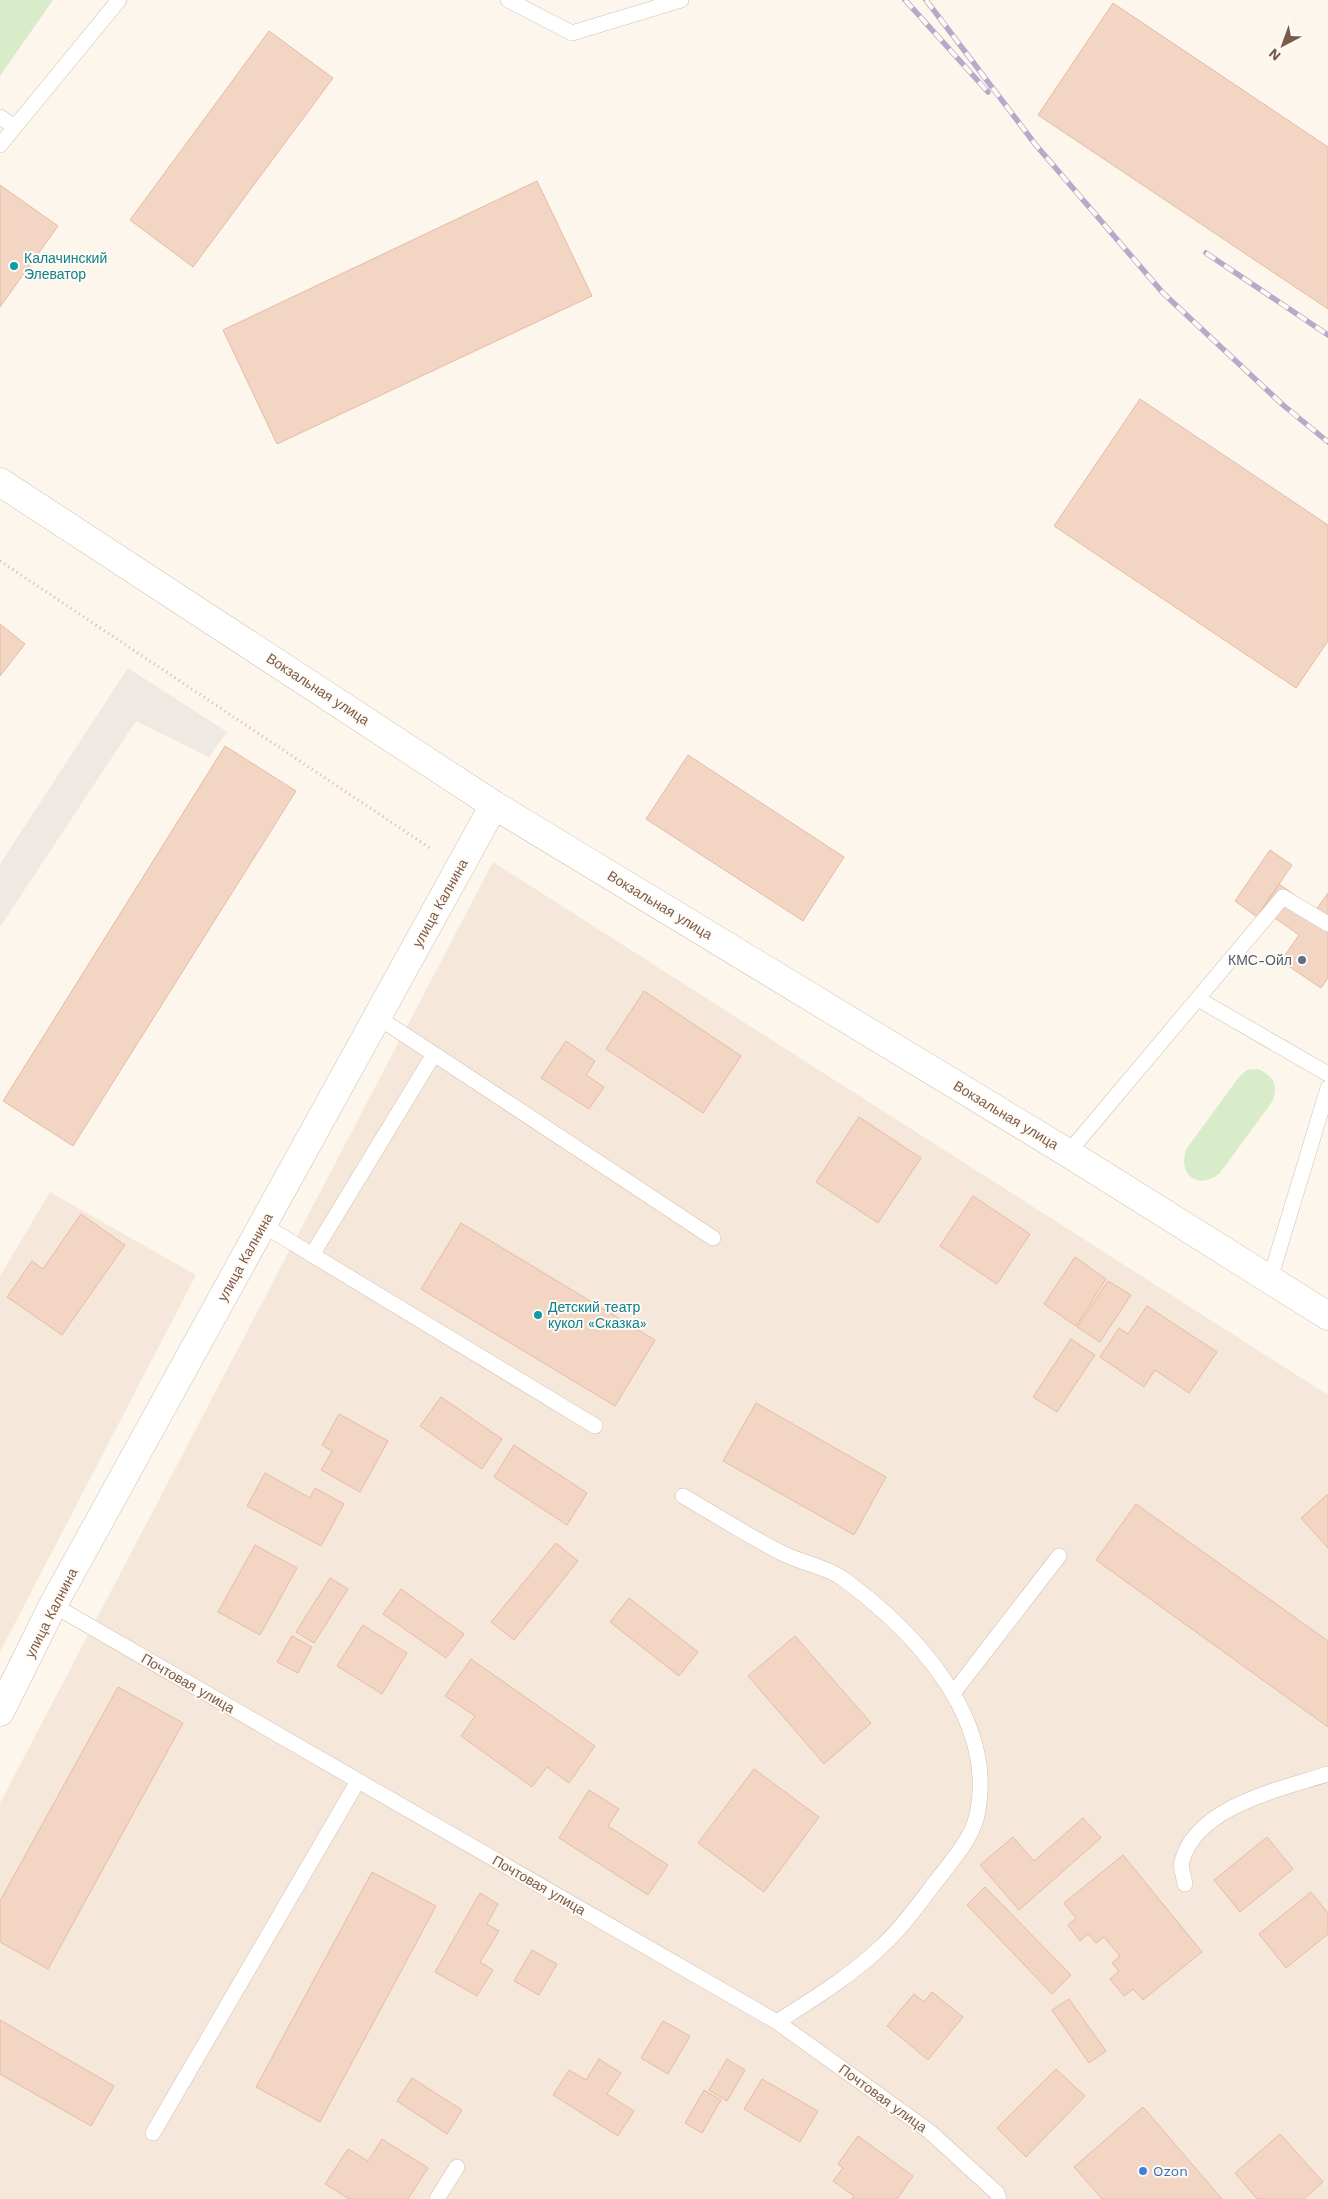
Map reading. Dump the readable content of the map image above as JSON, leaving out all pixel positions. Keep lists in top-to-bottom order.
{
  "streets": {
    "main road": ["Вокзальная улица", "улица Калнина"],
    "lane": ["Почтовая улица"]
  },
  "crossings": [
    ["Вокзальная улица", "улица Калнина"],
    ["улица Калнина", "Почтовая улица"]
  ],
  "places": [
    "Калачинский Элеватор",
    "КМС-Ойл",
    "Детский театр кукол «Сказка»",
    "Ozon"
  ],
  "north": "bottom left"
}
